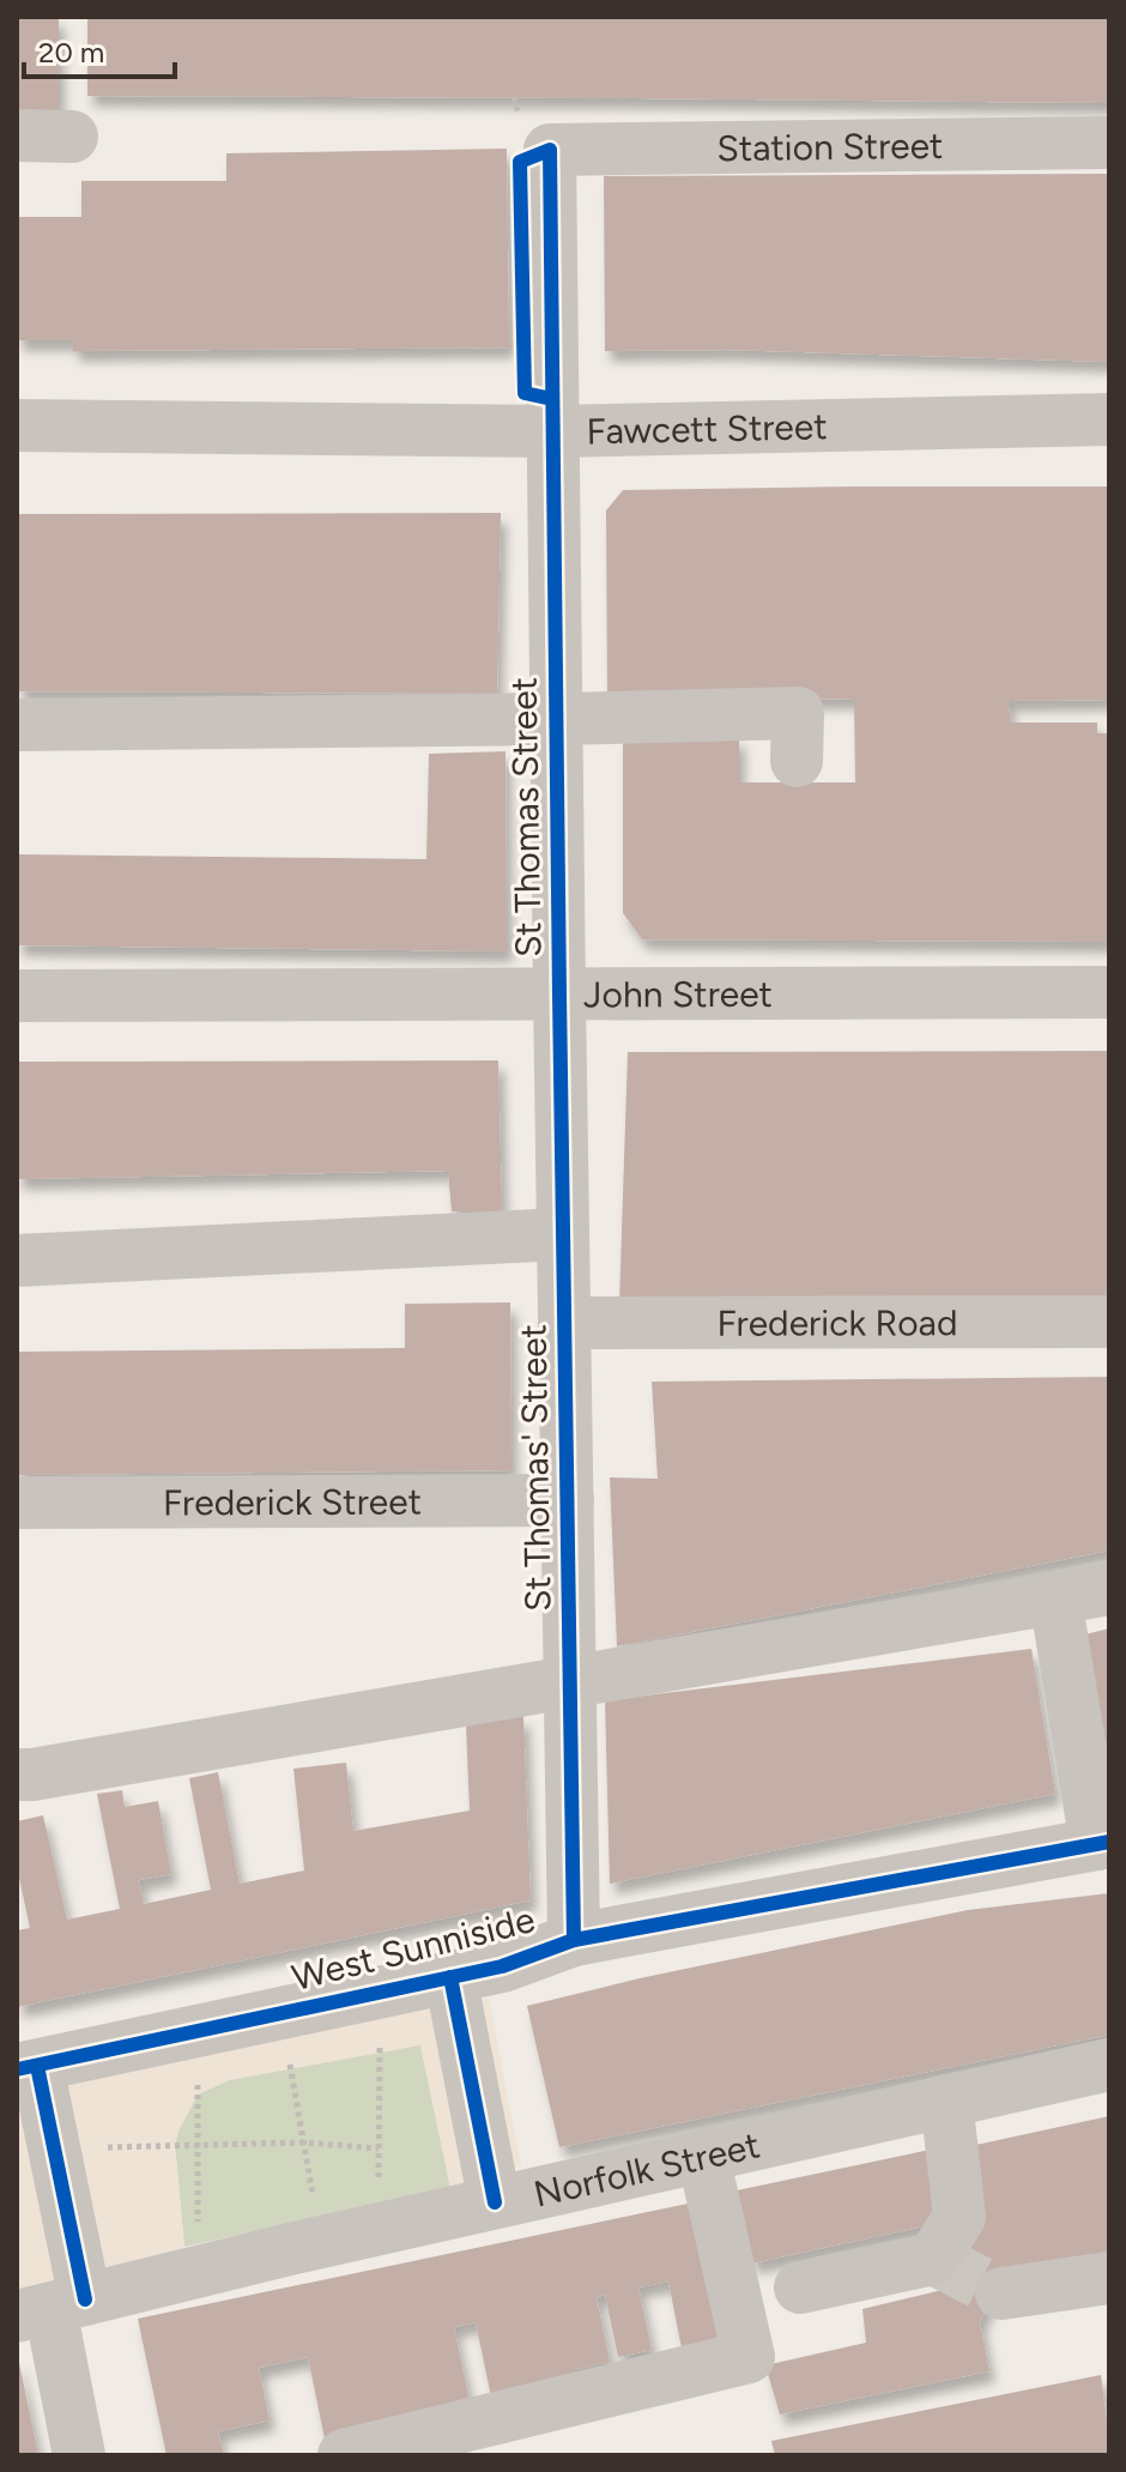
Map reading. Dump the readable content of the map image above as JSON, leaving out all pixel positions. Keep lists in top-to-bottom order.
{
  "streets": {
    "street": [
      "Station Street",
      "Fawcett Street",
      "St Thomas Street",
      "John Street",
      "Frederick Road",
      "St Thomas' Street",
      "Frederick Street",
      "West Sunniside",
      "Norfolk Street"
    ]
  },
  "crossings": [
    ["Station Street", "St Thomas Street"],
    ["Fawcett Street", "St Thomas Street"],
    ["St Thomas Street", "John Street"],
    ["St Thomas Street", "St Thomas' Street"],
    ["John Street", "St Thomas' Street"],
    ["Frederick Road", "St Thomas' Street"],
    ["St Thomas' Street", "Frederick Street"],
    ["St Thomas' Street", "West Sunniside"]
  ],
  "scale_bar": "20 m"
}
